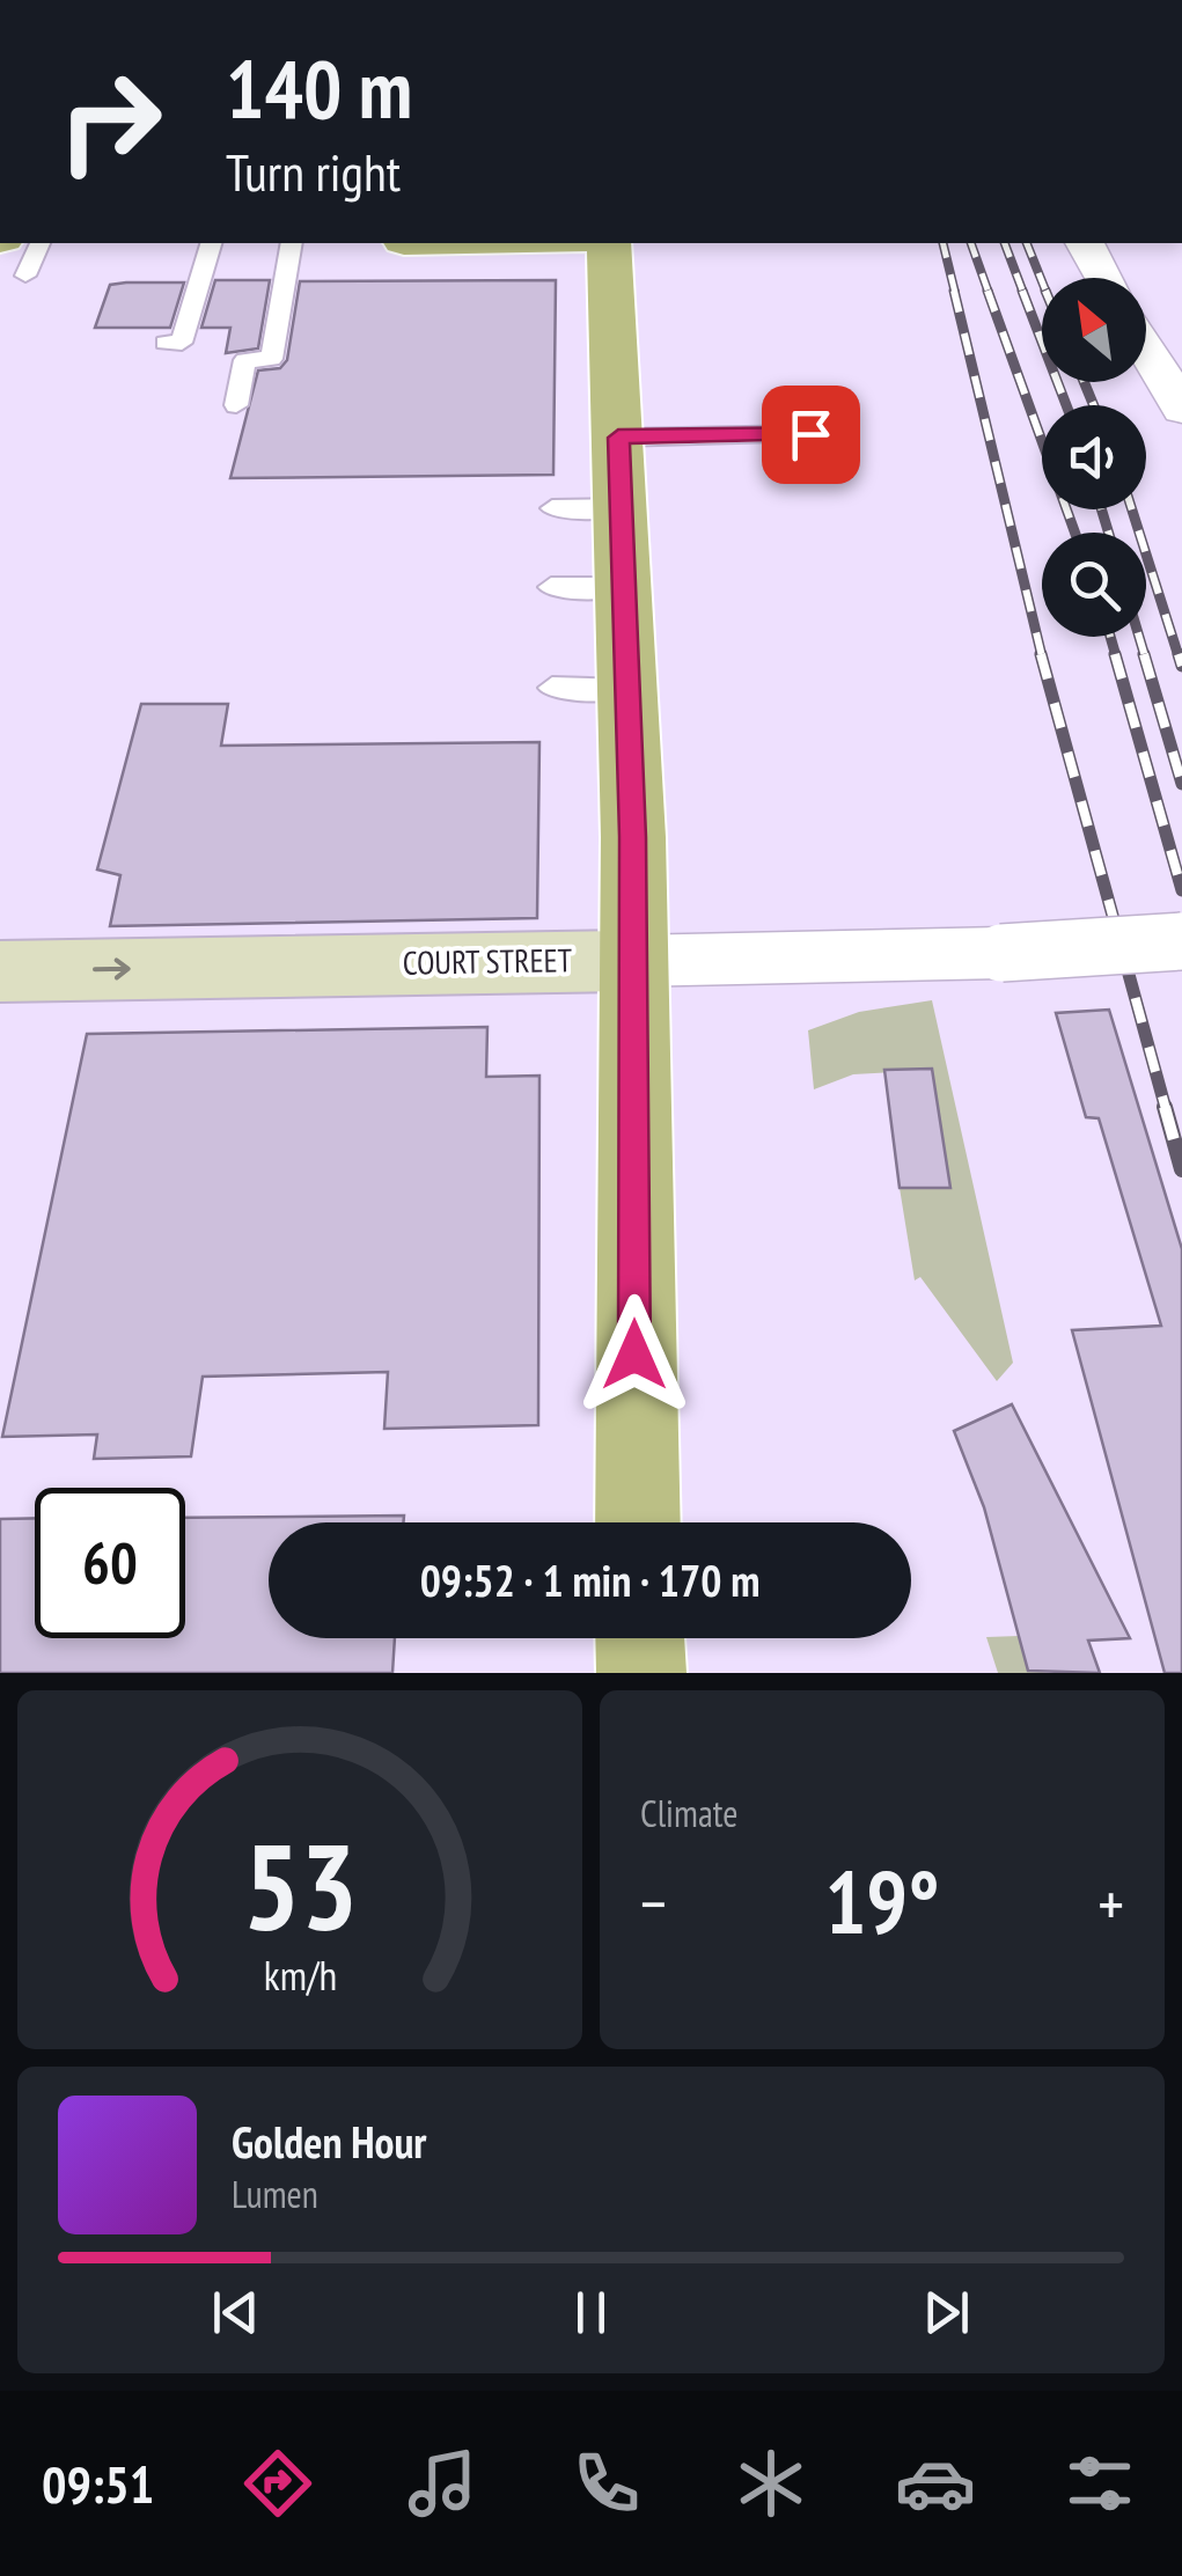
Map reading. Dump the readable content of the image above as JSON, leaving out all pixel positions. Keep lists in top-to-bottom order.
{
  "streets": {
    "street": ["COURT STREET"]
  },
  "one_way": ["COURT STREET"],
  "north": "top left",
  "page": {
    "turn": ["140 m", "Turn right"],
    "limit": "60",
    "trip": "09:52 · 1 min · 170 m",
    "tile": "Climate",
    "heat": ["−", "19°", "+"],
    "song": ["Golden Hour", "Lumen"],
    "tabs": "09:51",
    "gauge": ["53", "km/h"]
  }
}
